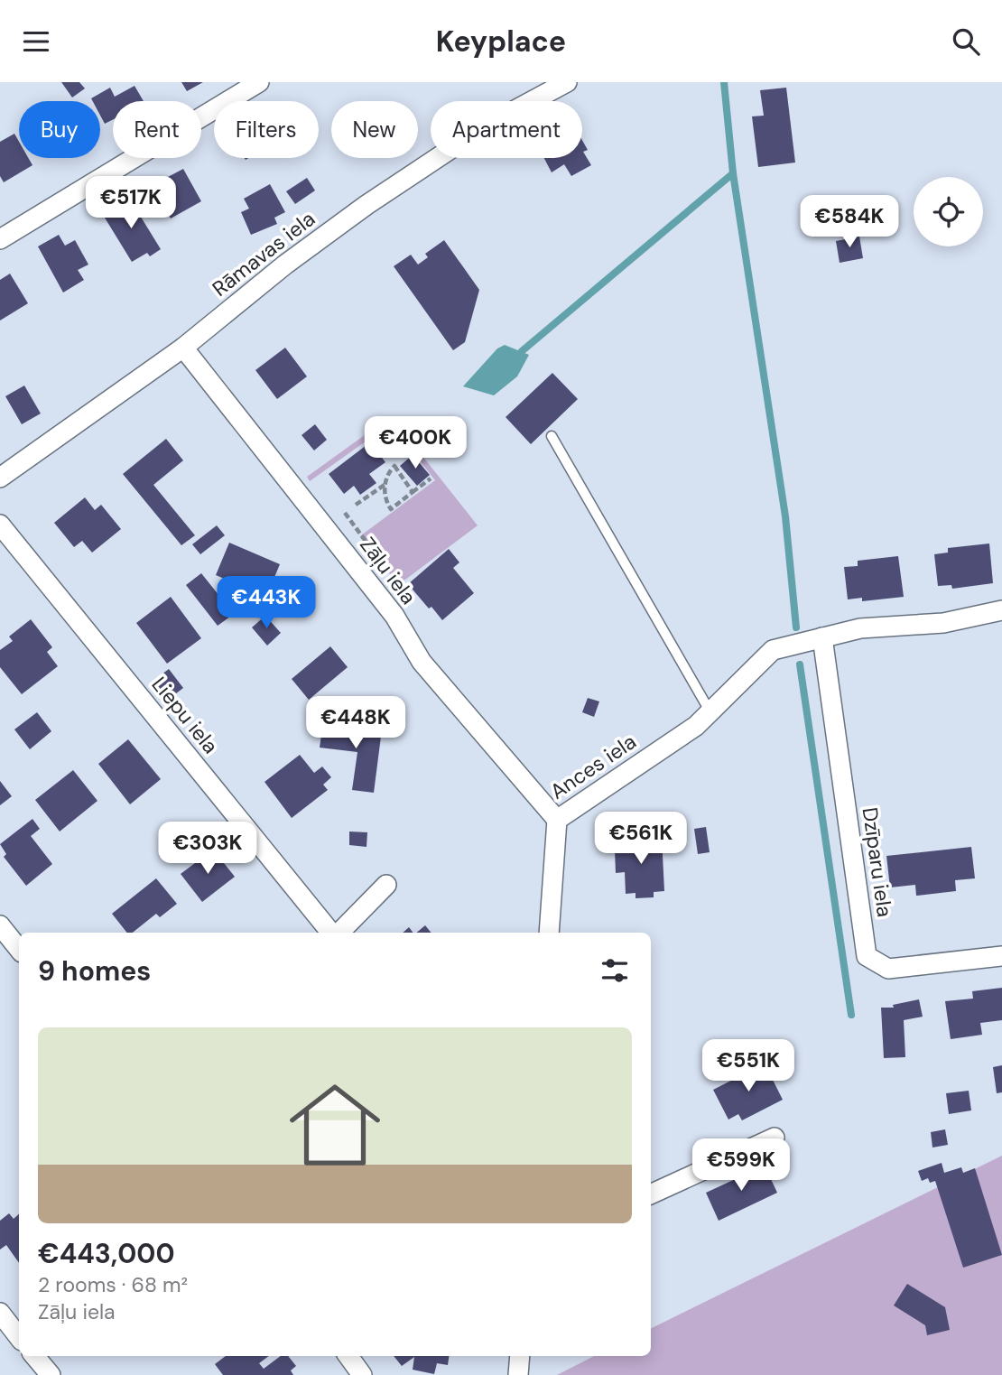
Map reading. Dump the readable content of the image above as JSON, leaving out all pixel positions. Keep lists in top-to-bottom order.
{
  "streets": {
    "street": [
      "Rāmavas iela",
      "Zāļu iela",
      "Liepu iela",
      "Ances iela",
      "Dzīparu iela"
    ]
  },
  "crossings": [
    ["Rāmavas iela", "Zāļu iela"],
    ["Zāļu iela", "Ances iela"],
    ["Ances iela", "Dzīparu iela"]
  ],
  "page": {
    "header": "Keyplace",
    "chip": [
      "Buy",
      "Rent",
      "Filters",
      "New",
      "Apartment"
    ],
    "price": [
      "€517K",
      "€584K",
      "€400K",
      "€443K",
      "€448K",
      "€561K",
      "€303K",
      "€551K",
      "€599K"
    ],
    "heading": "9 homes",
    "list": [
      {
        "name": "€443,000",
        "note": "2 rooms · 68 m² · Zāļu iela"
      }
    ]
  }
}
